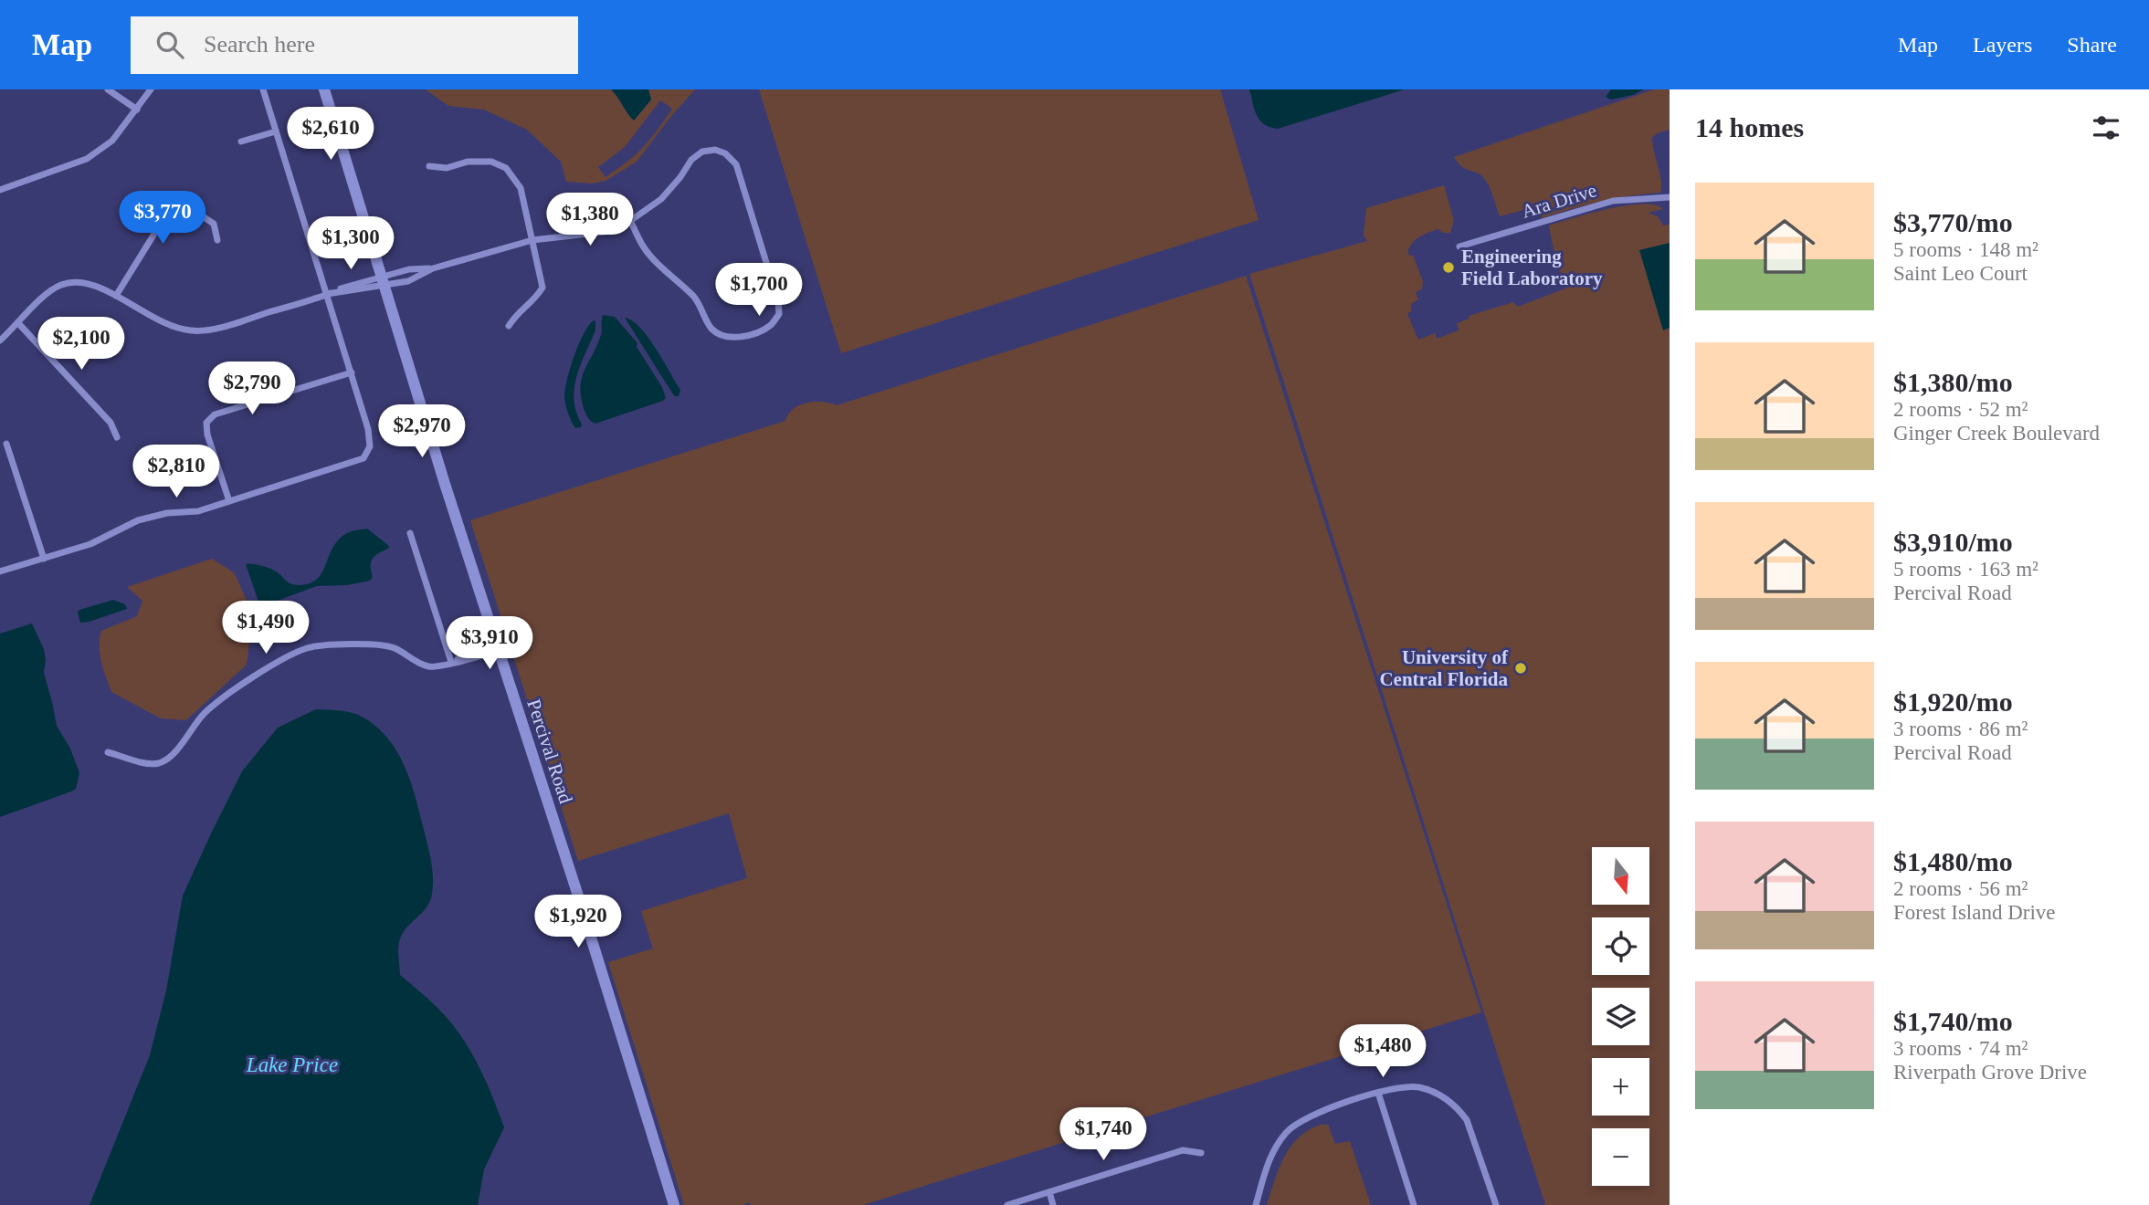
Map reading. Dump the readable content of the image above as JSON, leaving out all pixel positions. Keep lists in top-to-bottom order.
{
  "streets": {
    "street": ["Ara Drive", "Percival Road"]
  },
  "water": ["Lake Price"],
  "places": ["Engineering Field Laboratory", "University of Central Florida"],
  "north": "bottom",
  "page": {
    "header": "Map",
    "search": "Search here",
    "nav": ["Map", "Layers", "Share"],
    "heading": "14 homes",
    "price": [
      "$2,610",
      "$3,770",
      "$1,380",
      "$1,300",
      "$1,700",
      "$2,100",
      "$2,790",
      "$2,970",
      "$2,810",
      "$1,490",
      "$3,910",
      "$1,920",
      "$1,480",
      "$1,740"
    ],
    "list": [
      {
        "name": "$3,770/mo",
        "note": "5 rooms · 148 m² · Saint Leo Court"
      },
      {
        "name": "$1,380/mo",
        "note": "2 rooms · 52 m² · Ginger Creek Boulevard"
      },
      {
        "name": "$3,910/mo",
        "note": "5 rooms · 163 m² · Percival Road"
      },
      {
        "name": "$1,920/mo",
        "note": "3 rooms · 86 m² · Percival Road"
      },
      {
        "name": "$1,480/mo",
        "note": "2 rooms · 56 m² · Forest Island Drive"
      },
      {
        "name": "$1,740/mo",
        "note": "3 rooms · 74 m² · Riverpath Grove Drive"
      }
    ],
    "map_buttons": ["+", "−"]
  }
}
